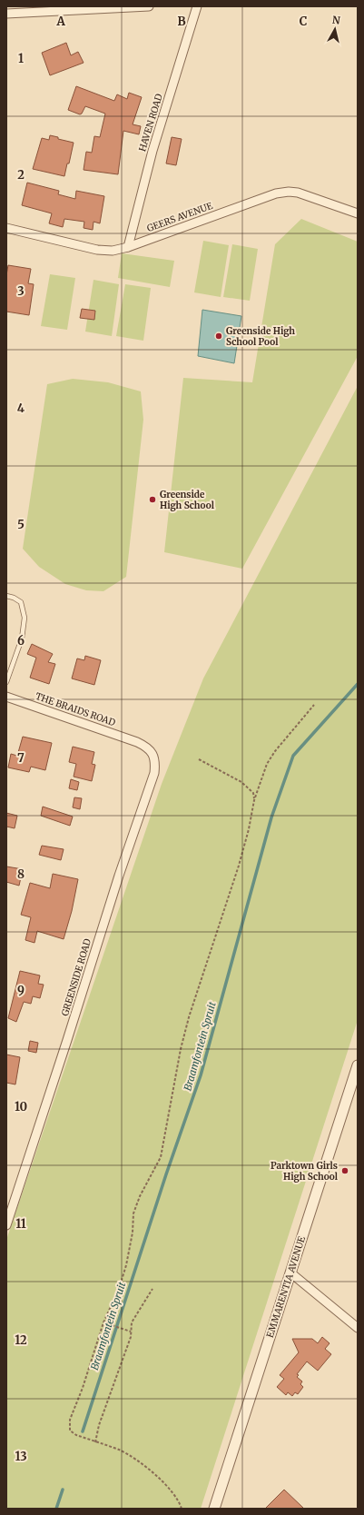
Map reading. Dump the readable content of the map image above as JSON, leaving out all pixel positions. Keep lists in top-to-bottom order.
{
  "streets": {
    "street": [
      "HAVEN ROAD",
      "GEERS AVENUE",
      "THE BRAIDS ROAD",
      "GREENSIDE ROAD",
      "EMMARENTIA AVENUE"
    ]
  },
  "crossings": [
    ["HAVEN ROAD", "GEERS AVENUE"],
    ["THE BRAIDS ROAD", "GREENSIDE ROAD"]
  ],
  "water": ["Braamfontein Spruit"],
  "places": ["Greenside High School Pool", "Greenside High School", "Parktown Girls High School"],
  "north": "top",
  "grid": {
    "columns": ["A", "B", "C"],
    "rows": [
      "1",
      "2",
      "3",
      "4",
      "5",
      "6",
      "7",
      "8",
      "9",
      "10",
      "11",
      "12",
      "13"
    ]
  }
}
